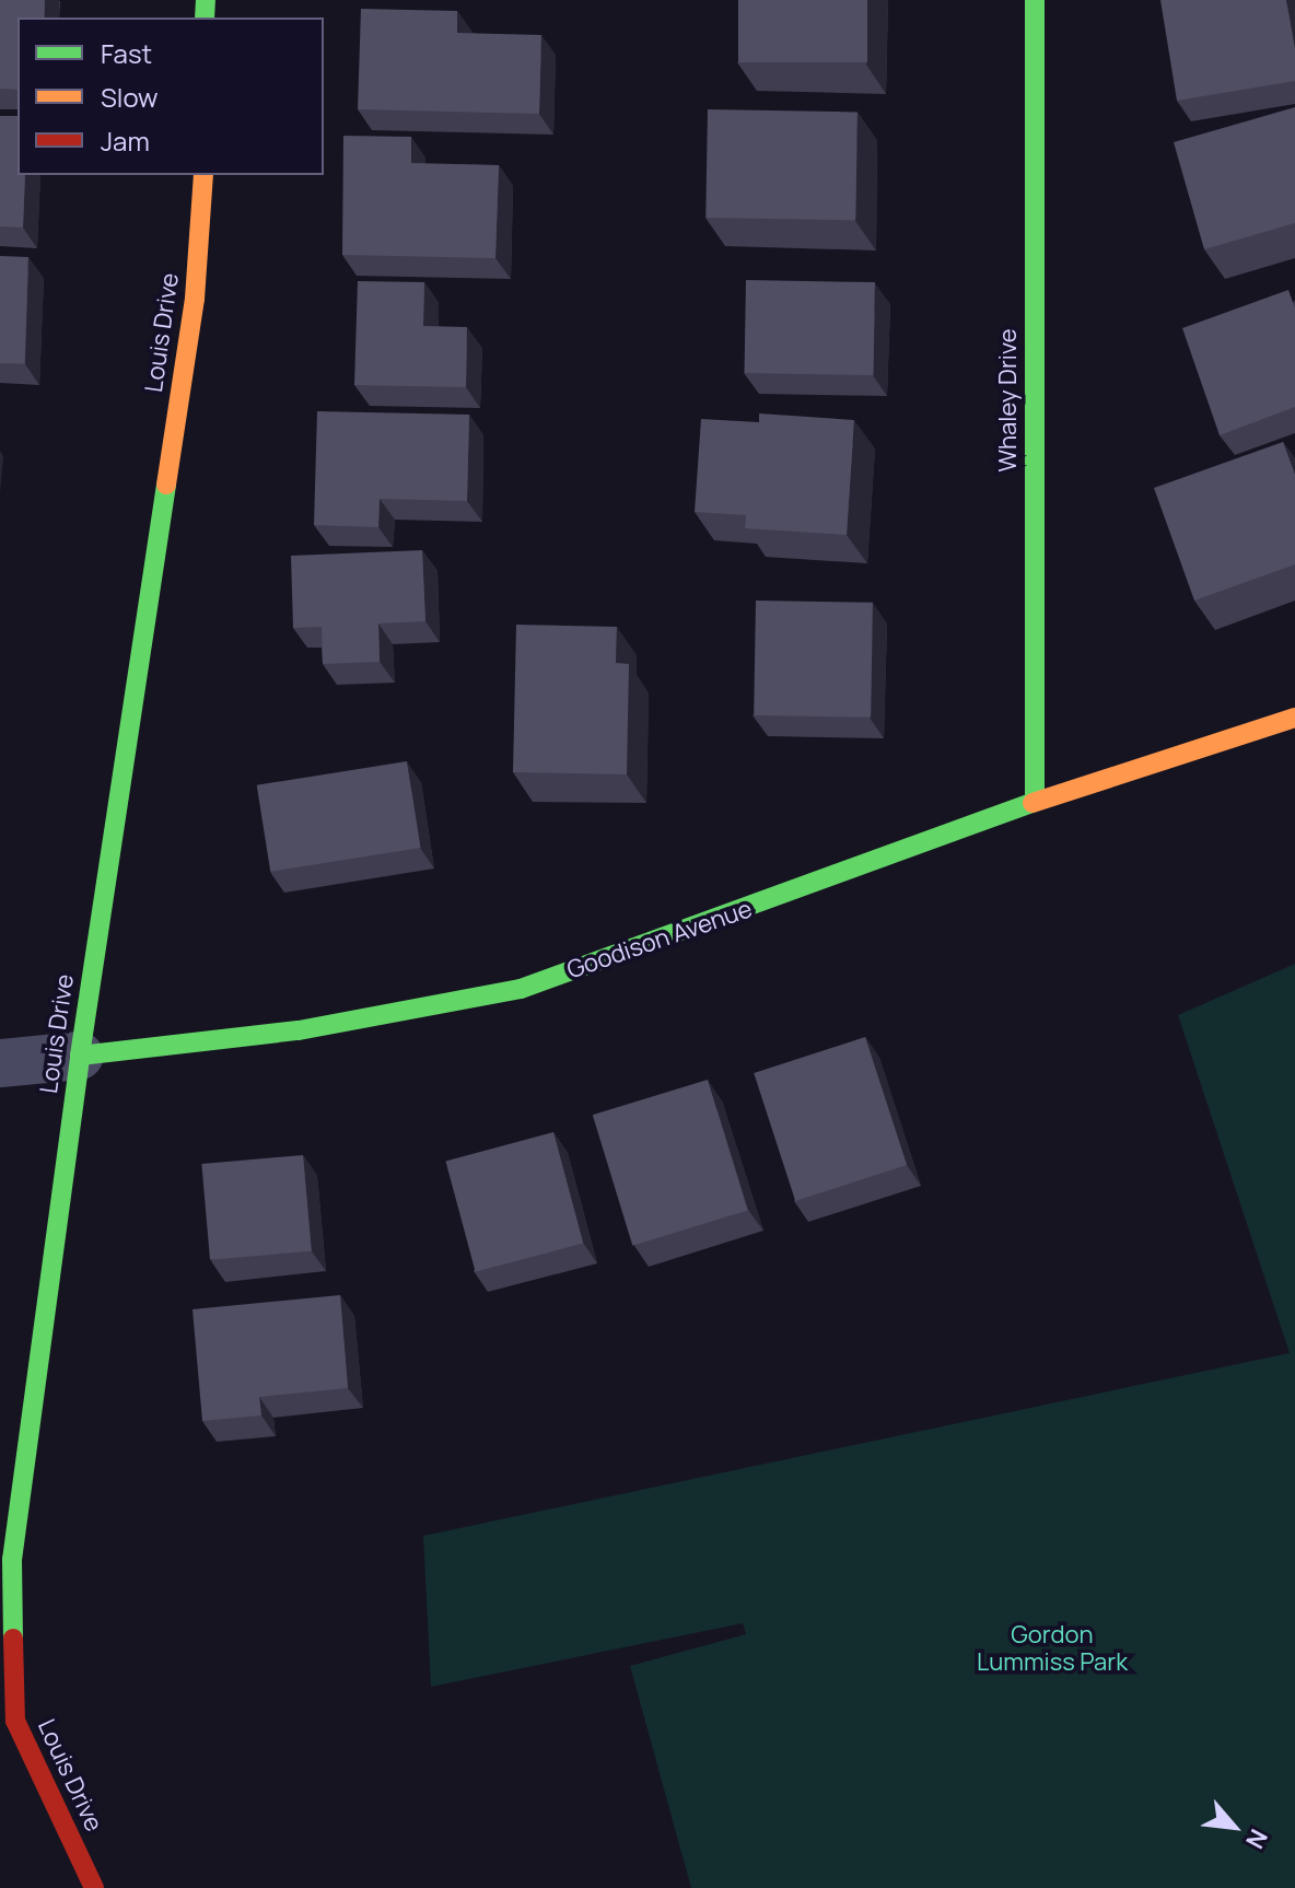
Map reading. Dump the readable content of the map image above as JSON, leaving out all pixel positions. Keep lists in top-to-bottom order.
{
  "streets": {
    "street": ["Louis Drive", "Whaley Drive", "Goodison Avenue"]
  },
  "crossings": [
    ["Louis Drive", "Goodison Avenue"],
    ["Whaley Drive", "Goodison Avenue"]
  ],
  "parks": ["Gordon Lummiss Park"],
  "legend": ["Fast", "Slow", "Jam"],
  "north": "bottom right"
}
